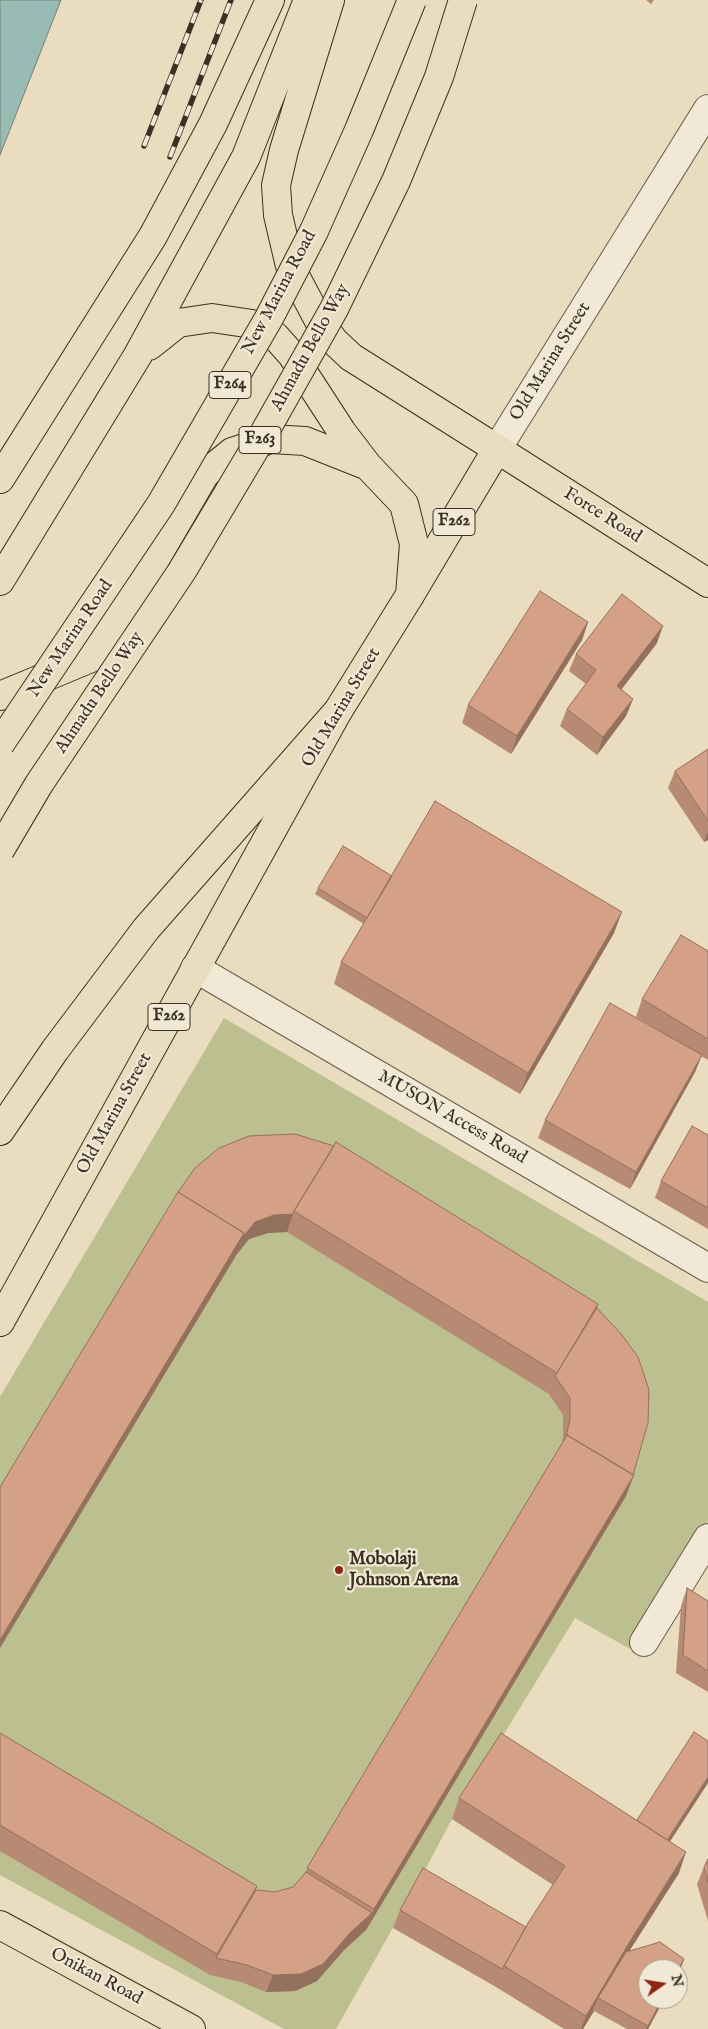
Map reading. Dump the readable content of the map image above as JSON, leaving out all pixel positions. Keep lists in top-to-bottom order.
{
  "streets": {
    "main road": [
      "New Marina Road",
      "Ahmadu Bello Way",
      "Old Marina Street",
      "F264",
      "F263",
      "Force Road",
      "F262",
      "Onikan Road"
    ],
    "lane": ["MUSON Access Road"]
  },
  "crossings": [
    ["Old Marina Street", "Force Road"],
    ["Old Marina Street", "MUSON Access Road"]
  ],
  "places": ["Mobolaji Johnson Arena"],
  "north": "right"
}
